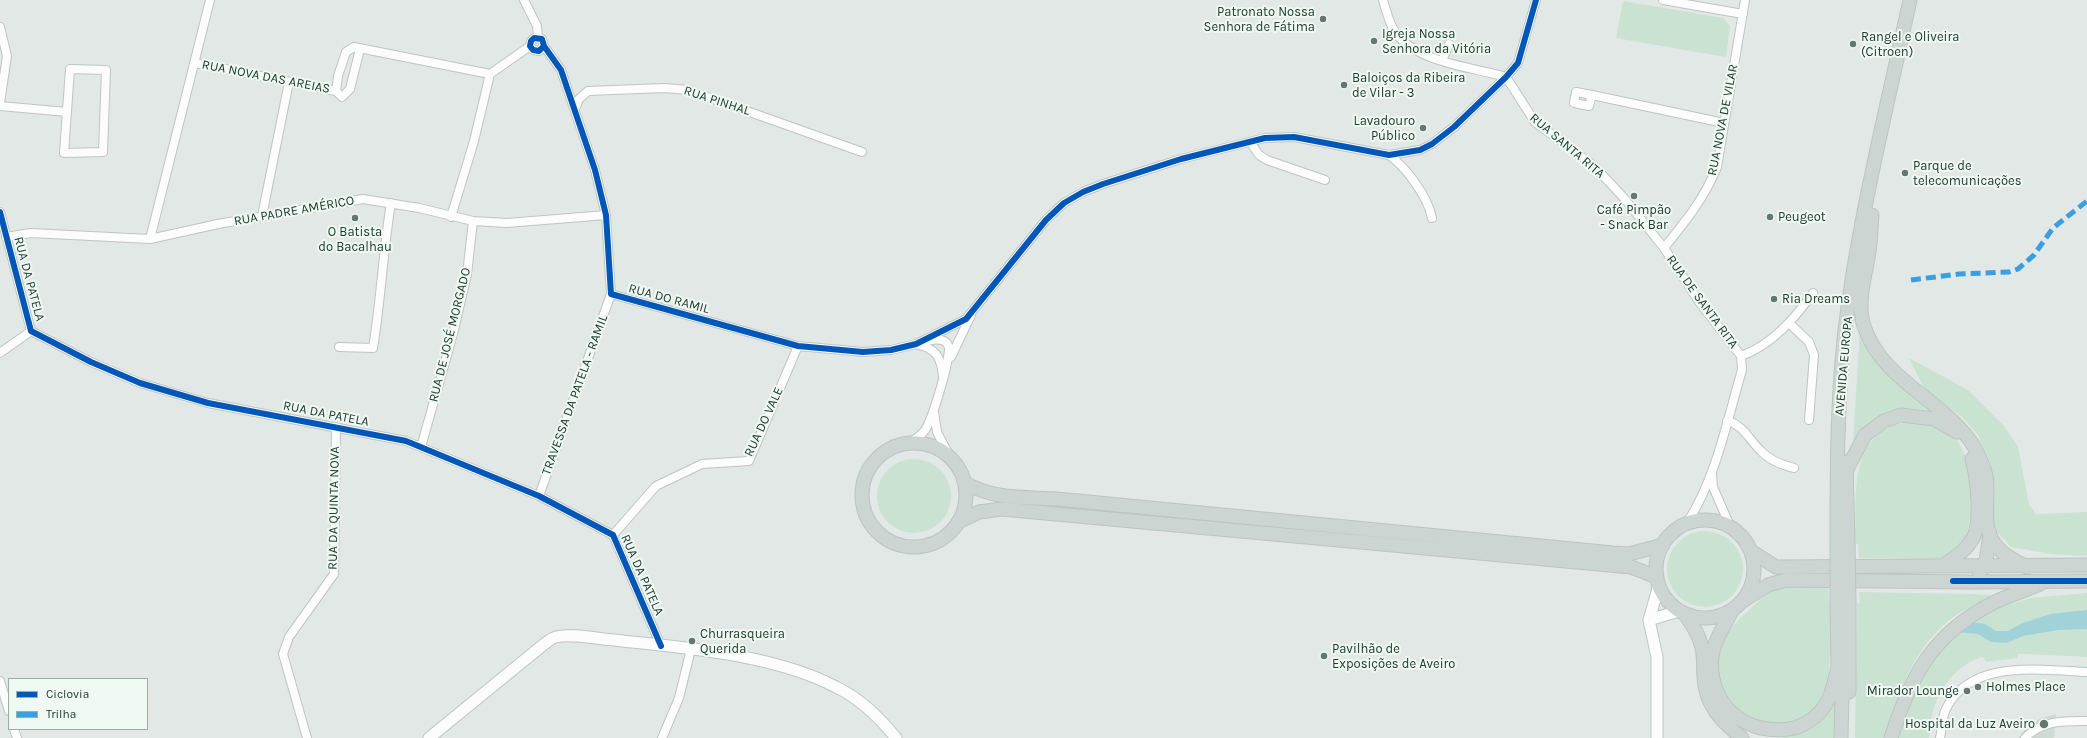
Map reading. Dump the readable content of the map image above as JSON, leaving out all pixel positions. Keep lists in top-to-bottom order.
{
  "streets": {
    "main road": ["AVENIDA EUROPA"],
    "street": [
      "RUA NOVA DAS AREIAS",
      "RUA PINHAL",
      "RUA NOVA DE VILAR",
      "RUA SANTA RITA",
      "RUA PADRE AMÉRICO",
      "RUA DA PATELA",
      "RUA DO RAMIL",
      "RUA DE SANTA RITA",
      "RUA DE JOSÉ MORGADO",
      "TRAVESSA DA PATELA - RAMIL",
      "RUA DO VALE",
      "RUA DA QUINTA NOVA"
    ]
  },
  "crossings": [
    ["RUA PINHAL", "RUA DO RAMIL"],
    ["RUA NOVA DE VILAR", "RUA SANTA RITA"],
    ["RUA NOVA DE VILAR", "RUA DE SANTA RITA"],
    ["RUA SANTA RITA", "RUA DE SANTA RITA"],
    ["RUA PADRE AMÉRICO", "RUA DA PATELA"],
    ["RUA PADRE AMÉRICO", "RUA DO RAMIL"],
    ["RUA PADRE AMÉRICO", "RUA DE JOSÉ MORGADO"],
    ["RUA DA PATELA", "RUA DE JOSÉ MORGADO"],
    ["RUA DA PATELA", "TRAVESSA DA PATELA - RAMIL"],
    ["RUA DA PATELA", "RUA DO VALE"],
    ["RUA DA PATELA", "RUA DA QUINTA NOVA"],
    ["RUA DO RAMIL", "TRAVESSA DA PATELA - RAMIL"],
    ["RUA DO RAMIL", "RUA DO VALE"]
  ],
  "places": [
    "Patronato Nossa Senhora de Fátima",
    "Igreja Nossa Senhora da Vitória",
    "Rangel e Oliveira (Citroen)",
    "Baloiços da Ribeira de Vilar - 3",
    "Lavadouro Público",
    "Parque de telecomunicações",
    "Café Pimpão - Snack Bar",
    "Peugeot",
    "O Batista do Bacalhau",
    "Ria Dreams",
    "Churrasqueira Querida",
    "Pavilhão de Exposições de Aveiro",
    "Holmes Place",
    "Mirador Lounge",
    "Hospital da Luz Aveiro"
  ],
  "legend": ["Ciclovia", "Trilha"]
}
